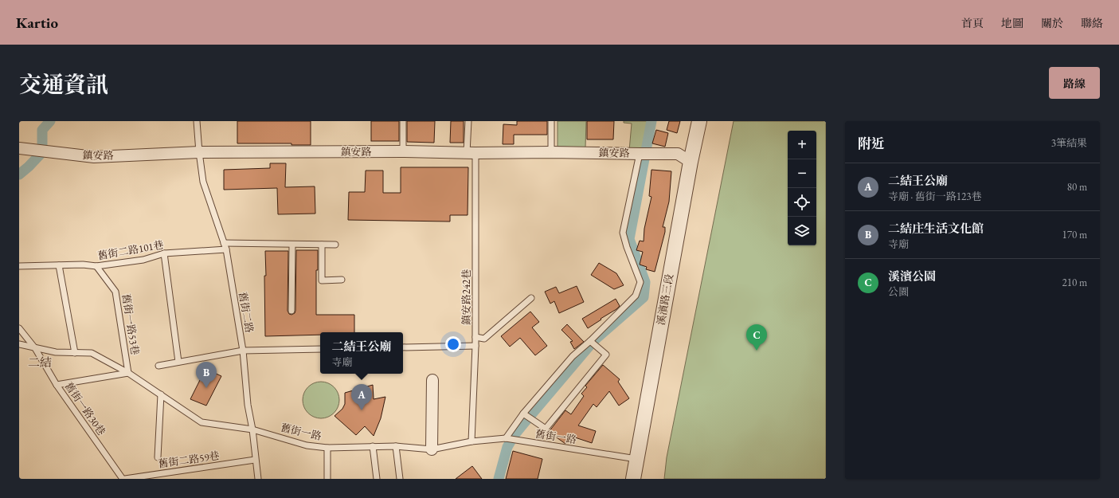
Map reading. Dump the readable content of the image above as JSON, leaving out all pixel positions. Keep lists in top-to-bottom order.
{
  "streets": {
    "street": ["鎮安路", "溪濱路三段"],
    "lane": [
      "舊街二路101巷",
      "鎮安路242巷",
      "舊街二路",
      "舊街一路53巷",
      "舊街一路30巷",
      "舊街一路",
      "舊街二路59巷"
    ]
  },
  "crossings": [
    ["鎮安路", "鎮安路242巷"],
    ["鎮安路", "溪濱路三段"],
    ["鎮安路", "舊街二路"],
    ["舊街二路101巷", "舊街二路"],
    ["舊街二路101巷", "舊街一路53巷"],
    ["鎮安路242巷", "舊街一路"],
    ["溪濱路三段", "舊街一路"],
    ["舊街二路", "舊街一路"],
    ["舊街二路", "舊街二路59巷"],
    ["舊街一路53巷", "舊街一路"],
    ["舊街一路30巷", "舊街一路"]
  ],
  "districts": ["二結"],
  "page": {
    "header": "Kartio",
    "nav": [
      "首頁",
      "地圖",
      "關於",
      "聯絡"
    ],
    "title": "交通資訊",
    "buttons": "路線",
    "heading": ["附近", "3筆結果"],
    "map_buttons": ["+", "−"],
    "list": [
      {
        "mark": "A",
        "name": "二結王公廟",
        "note": "寺廟 · 舊街一路123巷",
        "value": "80 m"
      },
      {
        "mark": "B",
        "name": "二結庄生活文化館",
        "note": "寺廟",
        "value": "170 m"
      },
      {
        "mark": "C",
        "name": "溪濱公園",
        "note": "公園",
        "value": "210 m"
      }
    ],
    "pins": ["C", "B", "A"],
    "popup": ["二結王公廟", "寺廟"]
  }
}
